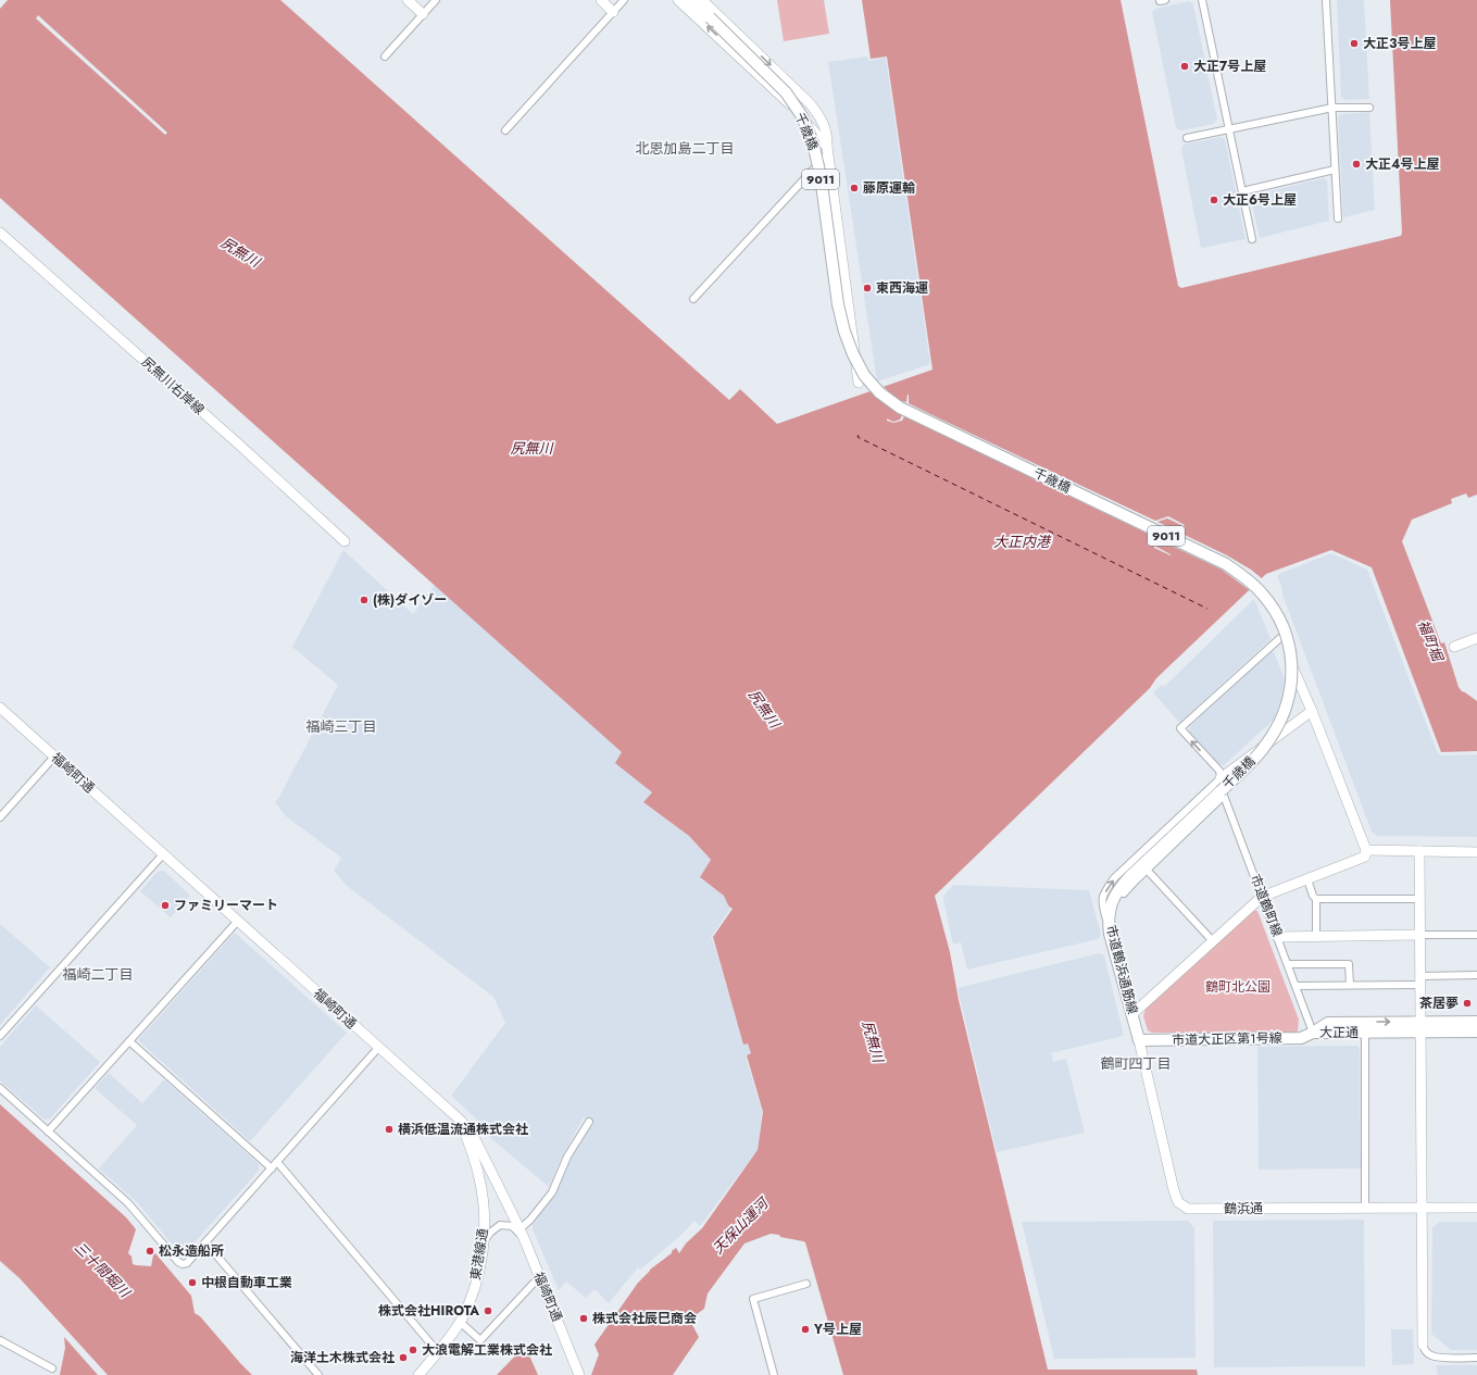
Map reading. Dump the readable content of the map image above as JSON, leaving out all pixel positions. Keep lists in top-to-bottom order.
{
  "streets": {
    "main road": [
      "千歳橋",
      "9011",
      "市道鶴浜通筋線",
      "大正通",
      "市道大正区第1号線"
    ],
    "street": [
      "尻無川右岸線",
      "福崎町通",
      "市道鶴町線",
      "鶴浜通",
      "東港線通"
    ]
  },
  "crossings": [
    ["千歳橋", "市道鶴浜通筋線"],
    ["福崎町通", "東港線通"],
    ["市道鶴町線", "大正通"],
    ["市道鶴町線", "市道大正区第1号線"],
    ["市道鶴浜通筋線", "市道大正区第1号線"],
    ["市道鶴浜通筋線", "鶴浜通"],
    ["大正通", "市道大正区第1号線"],
    ["市道大正区第1号線", "鶴浜通"]
  ],
  "districts": [
    "北恩加島二丁目",
    "福崎三丁目",
    "福崎二丁目",
    "鶴町四丁目"
  ],
  "water": [
    "尻無川",
    "大正内港",
    "福町堀",
    "天保山運河",
    "三十間堀川"
  ],
  "parks": ["鶴町北公園"],
  "places": [
    "大正3号上屋",
    "大正7号上屋",
    "大正4号上屋",
    "藤原運輸",
    "大正6号上屋",
    "東西海運",
    "(株)ダイゾー",
    "ファミリーマート",
    "茶居夢",
    "横浜低温流通株式会社",
    "松永造船所",
    "中根自動車工業",
    "株式会社HIROTA",
    "株式会社辰巳商会",
    "Y号上屋",
    "大浪電解工業株式会社",
    "海洋土木株式会社"
  ]
}
